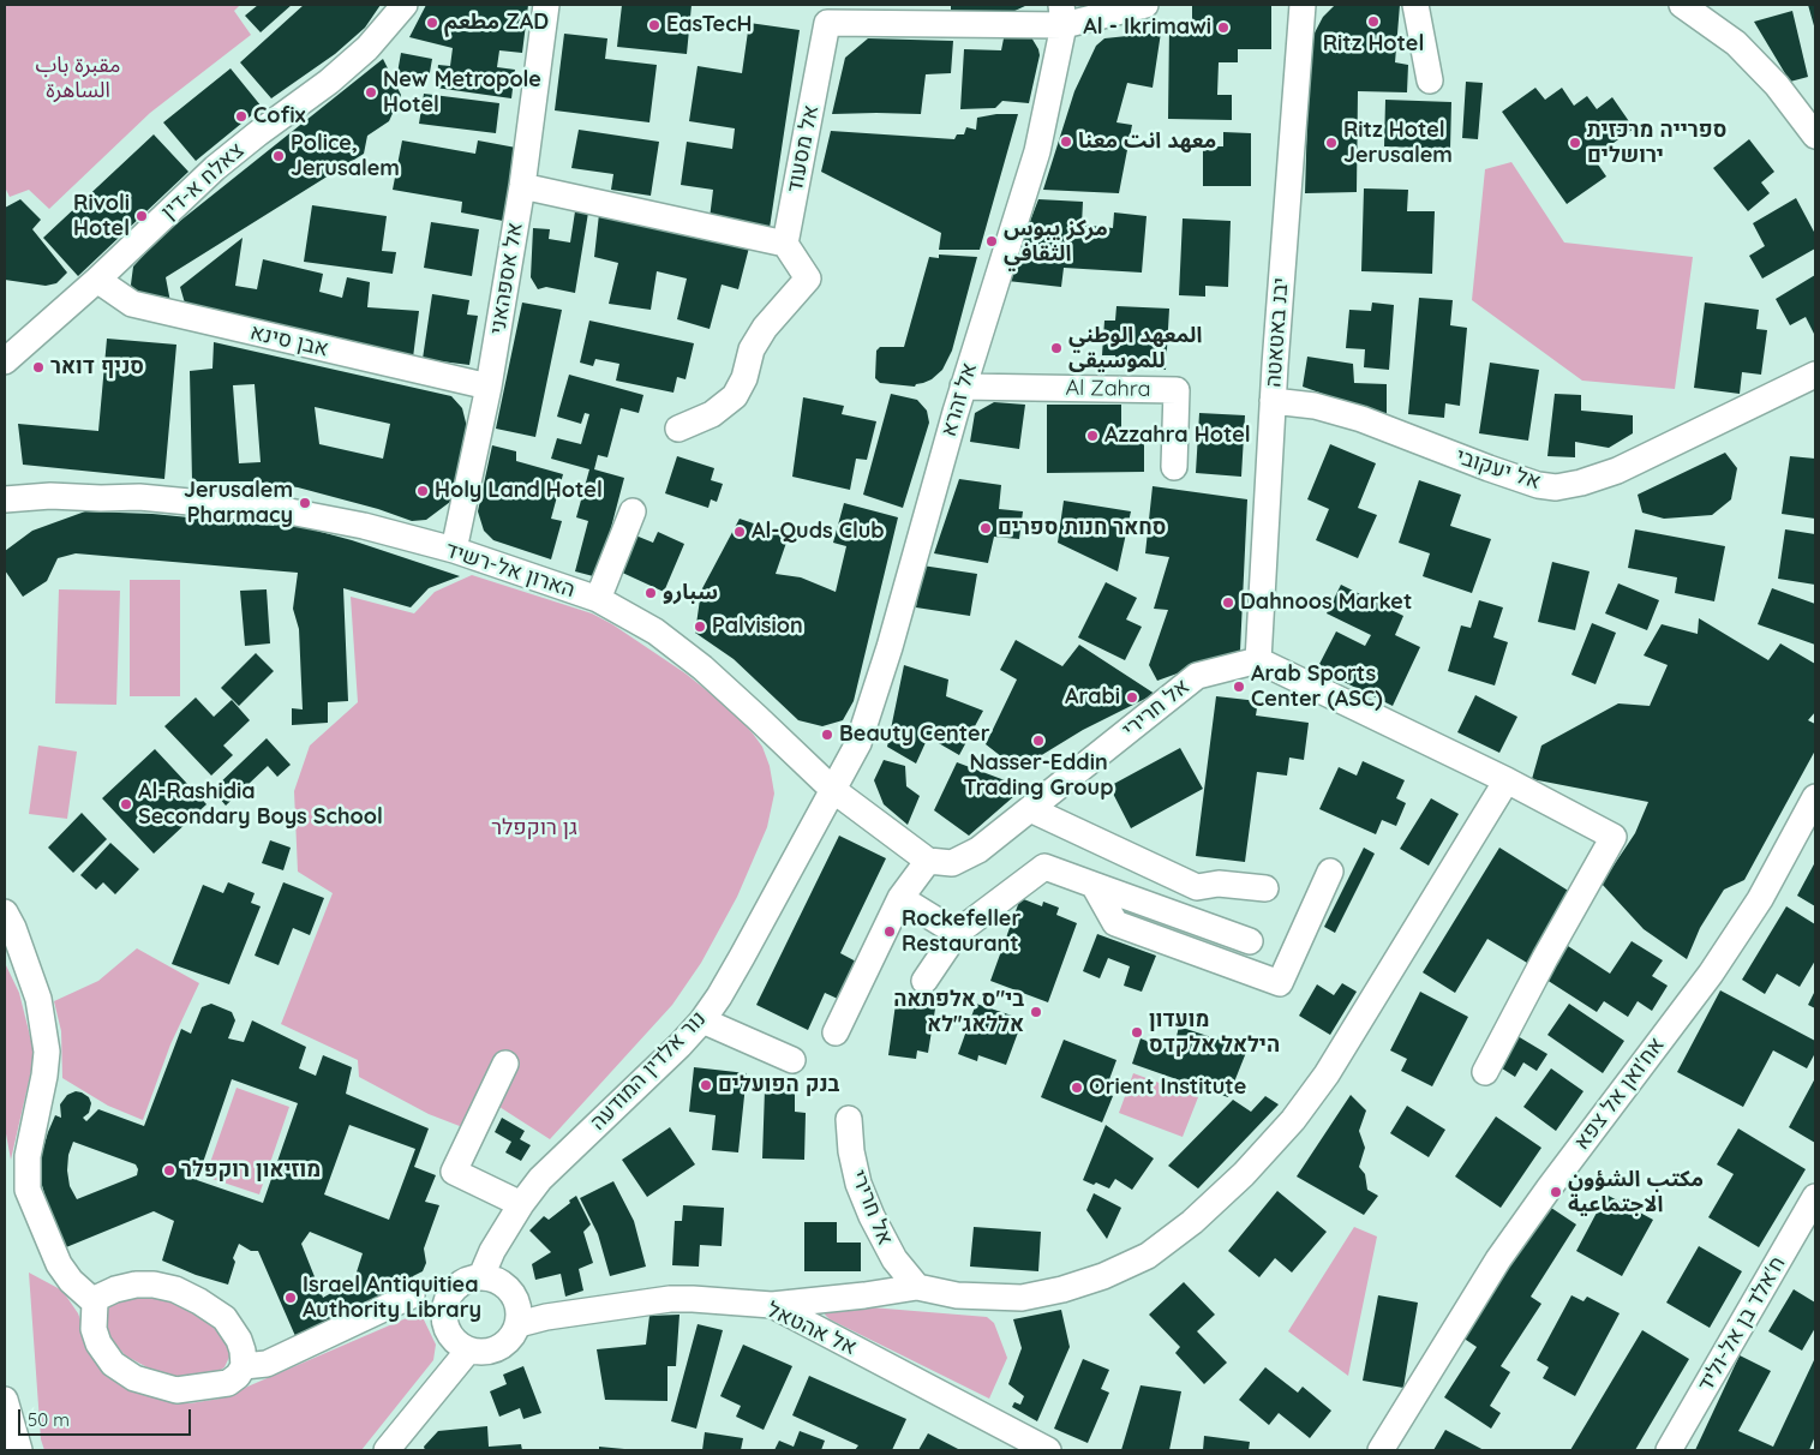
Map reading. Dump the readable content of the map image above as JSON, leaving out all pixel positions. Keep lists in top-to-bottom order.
{
  "streets": {
    "street": [
      "אל מסעוד",
      "צאלח א-דין",
      "אל אספהאני",
      "יבנ באטאטה",
      "אבן סינא",
      "Al Zahra",
      "אל זהרא",
      "אל יעקובי",
      "הארון אל-רשיד",
      "אל חרירי",
      "נור אלדין המודעה",
      "אח'ואן אל צפא",
      "ח'אלד בן אל-וליד",
      "אל אהטאל"
    ]
  },
  "crossings": [
    ["אל מסעוד", "אל זהרא"],
    ["צאלח א-דין", "אבן סינא"],
    ["אל אספהאני", "אבן סינא"],
    ["אל אספהאני", "הארון אל-רשיד"],
    ["יבנ באטאטה", "אל יעקובי"],
    ["יבנ באטאטה", "אל חרירי"],
    ["Al Zahra", "אל זהרא"],
    ["אל זהרא", "הארון אל-רשיד"],
    ["אל זהרא", "נור אלדין המודעה"],
    ["הארון אל-רשיד", "אל חרירי"],
    ["הארון אל-רשיד", "נור אלדין המודעה"],
    ["נור אלדין המודעה", "אל אהטאל"]
  ],
  "parks": ["مقبرة باب الساهرة", "גן רוקפלר"],
  "places": [
    "Ritz Hotel",
    "مطعم ZAD",
    "EasTecH",
    "Al - Ikrimawi",
    "New Metropole Hotel",
    "Cofix",
    "معهد انت معنا",
    "Ritz Hotel Jerusalem",
    "ספרייה מרכזית ירושלים",
    "Police, Jerusalem",
    "Rivoli Hotel",
    "مركز يبوس الثقافي",
    "المعهد الوطني للموسيقى",
    "סניף דואר",
    "Azzahra Hotel",
    "Holy Land Hotel",
    "Jerusalem Pharmacy",
    "סחאר חנות ספרים",
    "Al-Quds Club",
    "سبارو",
    "Dahnoos Market",
    "Palvision",
    "Arab Sports Center (ASC)",
    "Arabi",
    "Beauty Center",
    "Nasser-Eddin Trading Group",
    "Al-Rashidia Secondary Boys School",
    "Rockefeller Restaurant",
    "בי\"ס אלפתאה אללאג''לא",
    "מועדון הילאל אלקדס",
    "בנק הפועלים",
    "Orient Institute",
    "מוזיאון רוקפלר",
    "مكتب الشؤون الاجتماعية",
    "Israel Antiquitiea Authority Library"
  ],
  "scale_bar": "50 m"
}
